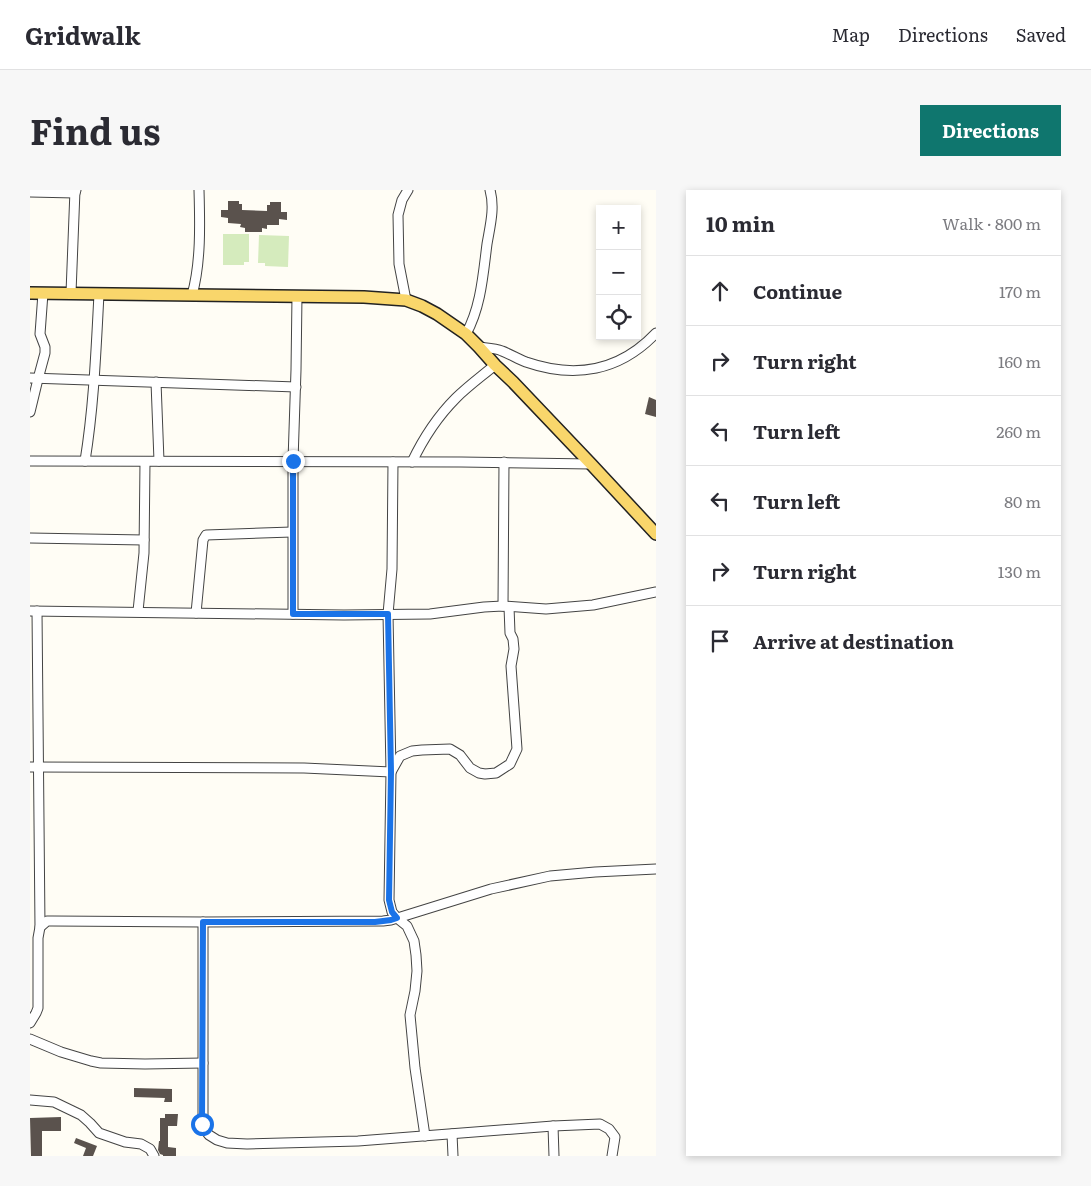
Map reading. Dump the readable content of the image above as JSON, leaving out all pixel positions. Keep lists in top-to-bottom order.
{
  "page": {
    "header": "Gridwalk",
    "nav": ["Map", "Directions", "Saved"],
    "title": "Find us",
    "buttons": "Directions",
    "heading": ["10 min", "Walk · 800 m"],
    "map_buttons": ["+", "−"],
    "list": [
      ["Continue", "170 m"],
      ["Turn right", "160 m"],
      ["Turn left", "260 m"],
      ["Turn left", "80 m"],
      ["Turn right", "130 m"],
      "Arrive at destination"
    ]
  }
}
